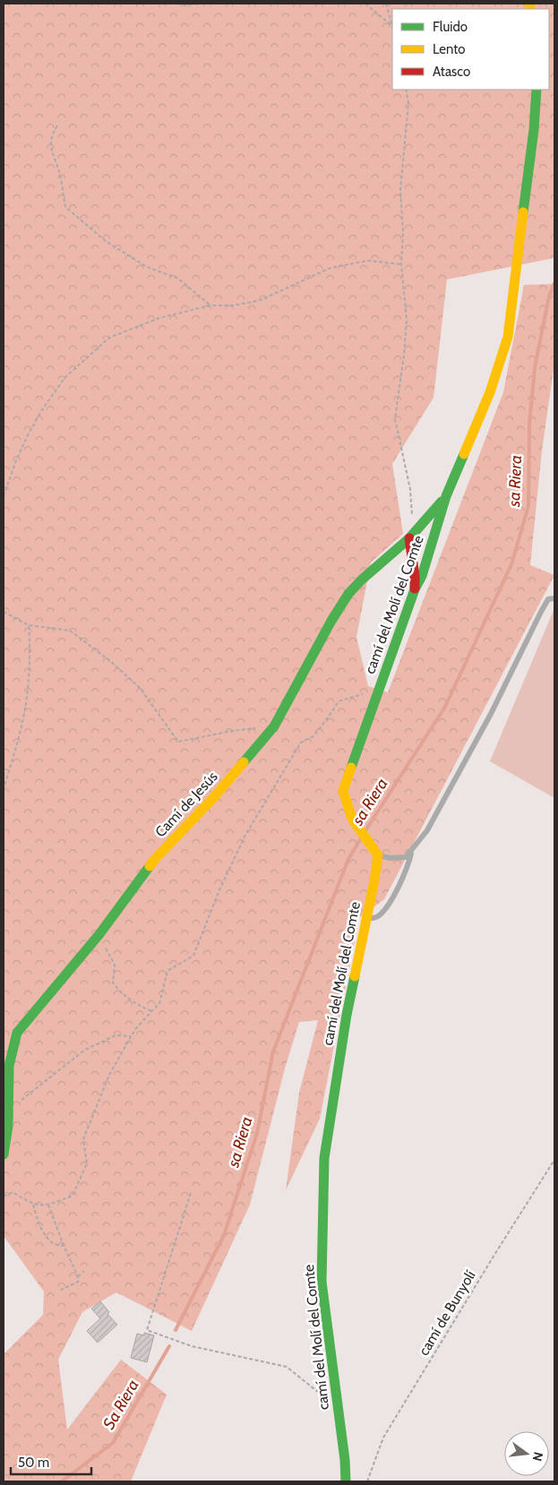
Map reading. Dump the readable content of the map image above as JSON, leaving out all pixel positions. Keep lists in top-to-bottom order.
{
  "streets": {
    "street": ["camí del Molí del Comte", "Camí de Jesús"],
    "path": ["camí de Bunyolí"]
  },
  "crossings": [
    ["camí del Molí del Comte", "Camí de Jesús"]
  ],
  "water": ["sa Riera", "Sa Riera"],
  "legend": ["Fluido", "Lento", "Atasco"],
  "scale_bar": "50 m",
  "north": "right"
}
